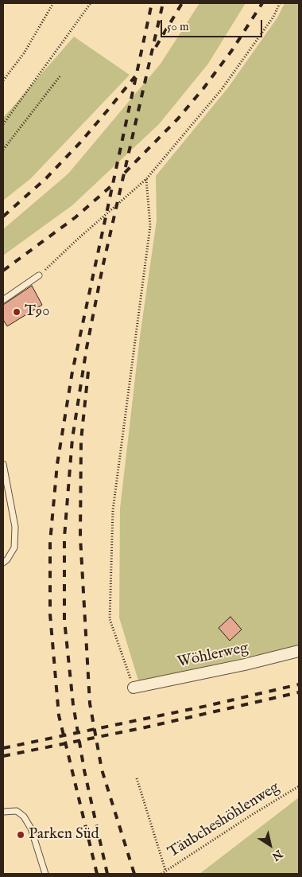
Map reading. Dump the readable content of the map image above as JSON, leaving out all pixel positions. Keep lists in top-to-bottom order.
{
  "streets": {
    "street": ["Wöhlerweg"],
    "path": ["Täubcheshöhlenweg"]
  },
  "places": ["T90", "Parken Süd"],
  "scale_bar": "50 m",
  "north": "bottom right"
}
